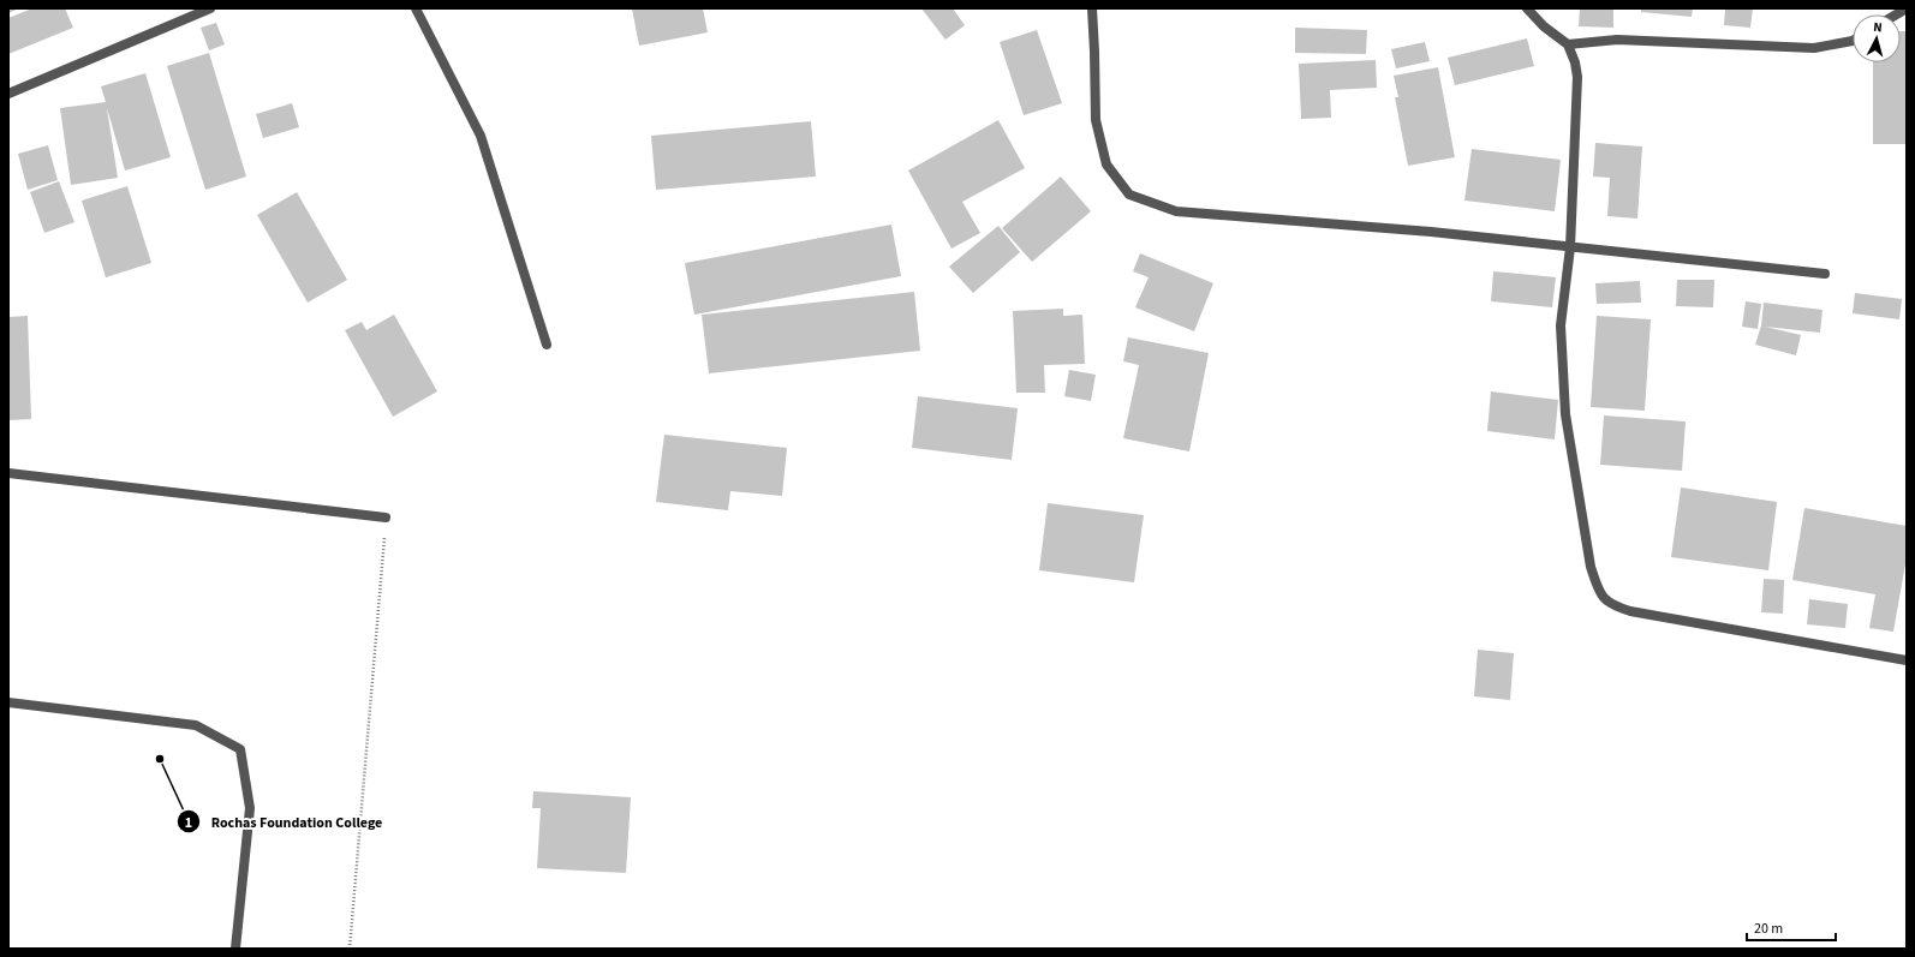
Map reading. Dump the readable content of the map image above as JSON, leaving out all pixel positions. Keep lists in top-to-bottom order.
{
  "places": ["Rochas Foundation College"],
  "scale_bar": "20 m",
  "north": "top"
}
